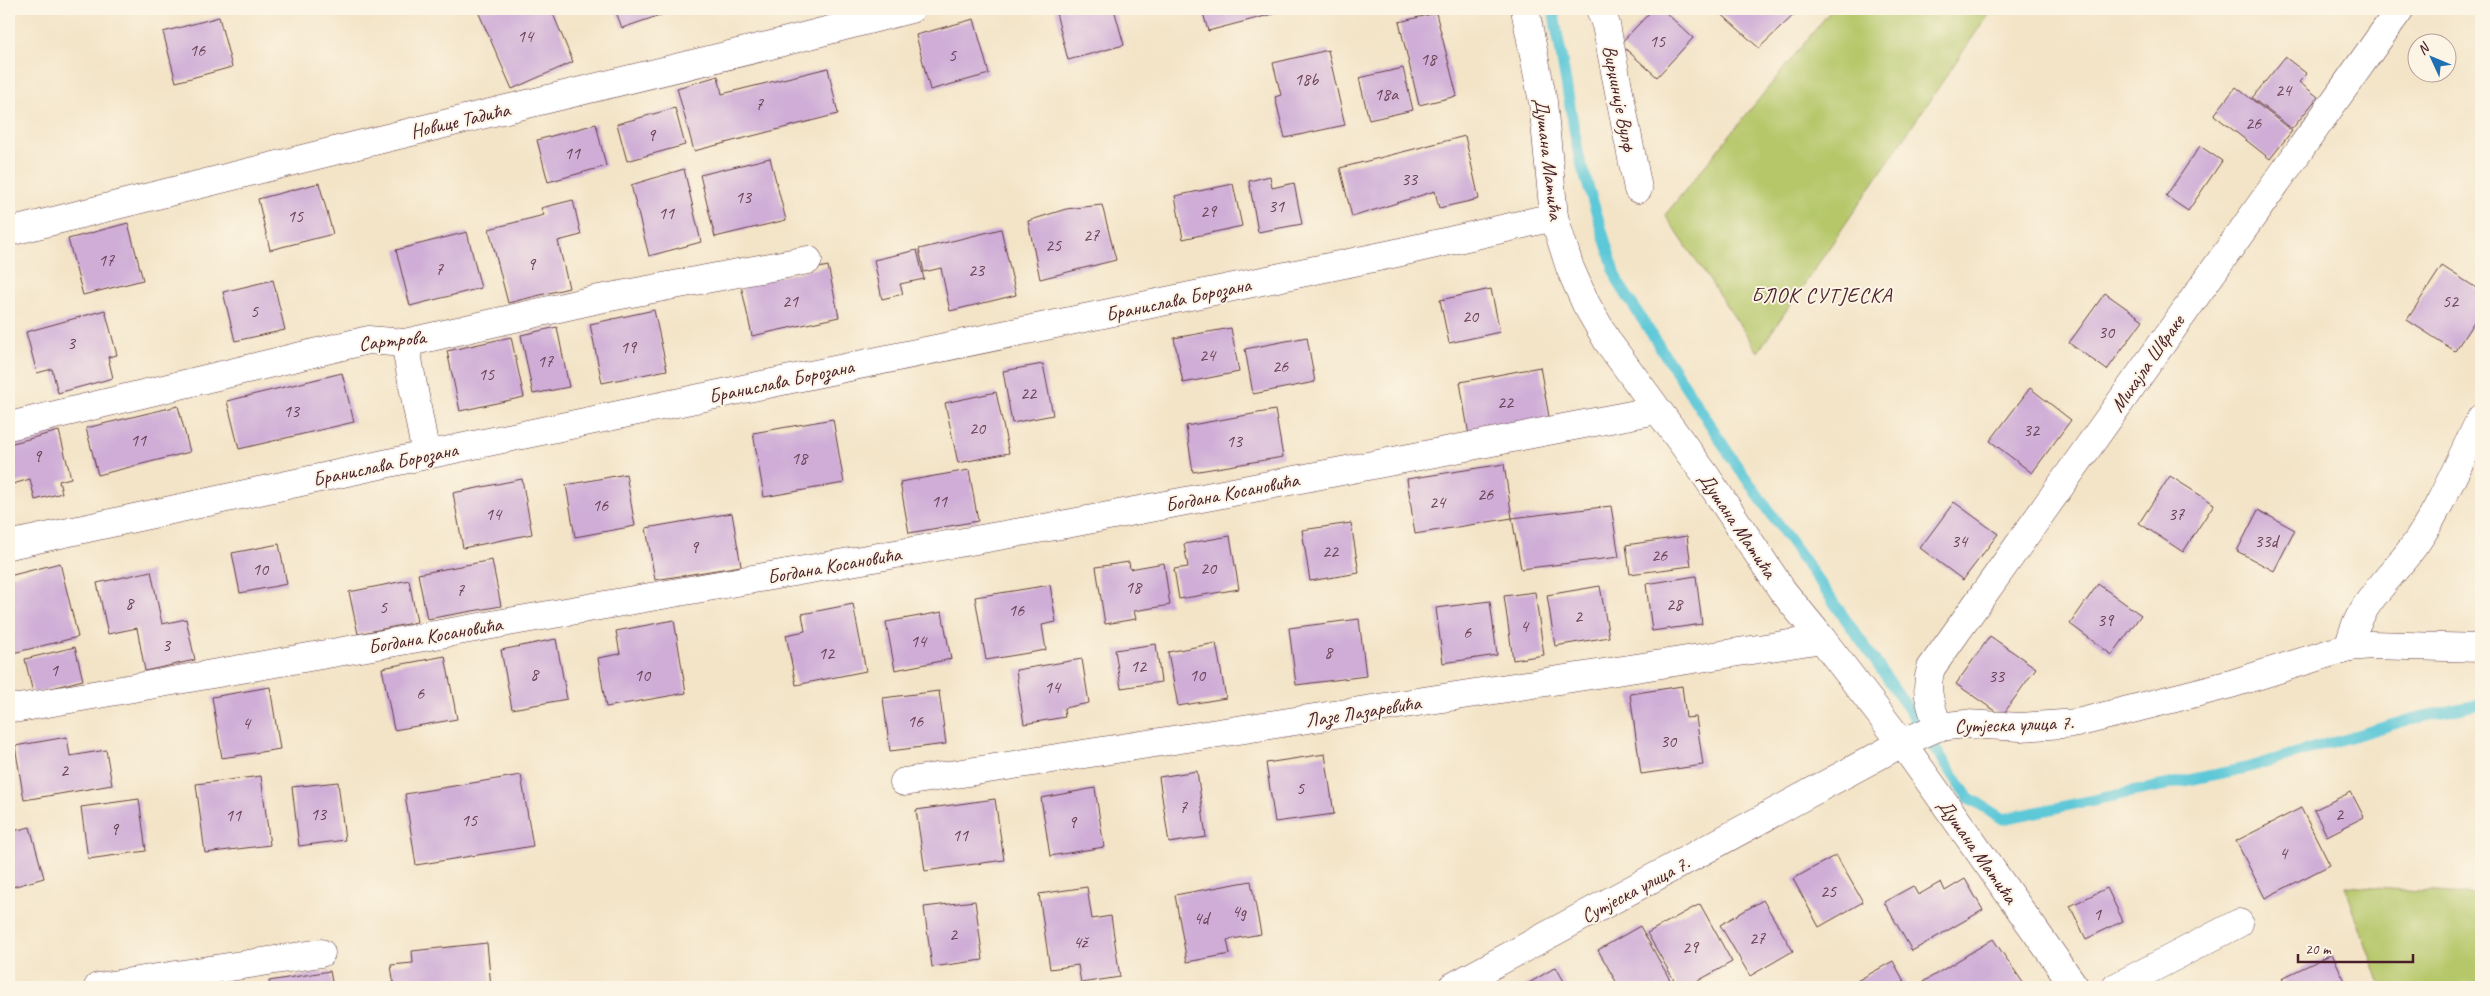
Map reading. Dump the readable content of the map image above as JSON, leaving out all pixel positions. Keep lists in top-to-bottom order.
{
  "streets": {
    "street": [
      "Вирџиније Вулф",
      "Новице Тадића",
      "Душана Матића",
      "Бранислава Борозана",
      "Сартрова",
      "Михајла Швраке",
      "Богдана Косановића",
      "Лазе Лазаревића",
      "Сутјеска улица 7."
    ]
  },
  "crossings": [
    ["Душана Матића", "Бранислава Борозана"],
    ["Душана Матића", "Богдана Косановића"],
    ["Душана Матића", "Лазе Лазаревића"],
    ["Душана Матића", "Сутјеска улица 7."],
    ["Михајла Швраке", "Сутјеска улица 7."]
  ],
  "districts": ["БЛОК СУТЈЕСКА"],
  "house_numbers": [
    "14",
    "15",
    "16",
    "5",
    "18",
    "18b",
    "24",
    "18a",
    "7",
    "26",
    "9",
    "11",
    "33",
    "13",
    "31",
    "29",
    "11",
    "15",
    "27",
    "25",
    "17",
    "9",
    "7",
    "23",
    "21",
    "52",
    "5",
    "20",
    "30",
    "3",
    "19",
    "24",
    "17",
    "26",
    "15",
    "22",
    "22",
    "13",
    "20",
    "32",
    "11",
    "13",
    "9",
    "18",
    "26",
    "11",
    "24",
    "16",
    "14",
    "37",
    "34",
    "33d",
    "9",
    "22",
    "26",
    "20",
    "10",
    "18",
    "7",
    "8",
    "28",
    "5",
    "16",
    "2",
    "39",
    "4",
    "6",
    "14",
    "3",
    "8",
    "12",
    "12",
    "1",
    "8",
    "10",
    "10",
    "33",
    "14",
    "6",
    "16",
    "4",
    "30",
    "2",
    "5",
    "7",
    "13",
    "2",
    "11",
    "15",
    "9",
    "9",
    "11",
    "4",
    "25",
    "4g",
    "1",
    "4d",
    "2",
    "27",
    "4ž",
    "29"
  ],
  "scale_bar": "20 m",
  "north": "top left"
}
